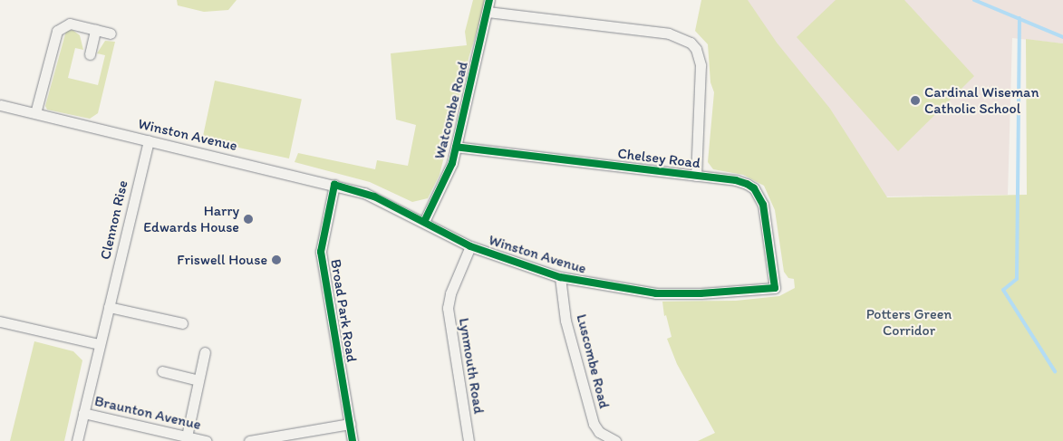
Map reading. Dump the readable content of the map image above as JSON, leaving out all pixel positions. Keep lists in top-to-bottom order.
{
  "streets": {
    "street": [
      "Watcombe Road",
      "Winston Avenue",
      "Chelsey Road",
      "Clennon Rise",
      "Broad Park Road",
      "Luscombe Road",
      "Lynmouth Road",
      "Braunton Avenue"
    ]
  },
  "crossings": [
    ["Watcombe Road", "Winston Avenue"],
    ["Watcombe Road", "Chelsey Road"],
    ["Winston Avenue", "Chelsey Road"],
    ["Winston Avenue", "Clennon Rise"],
    ["Winston Avenue", "Broad Park Road"],
    ["Winston Avenue", "Luscombe Road"],
    ["Winston Avenue", "Lynmouth Road"],
    ["Clennon Rise", "Braunton Avenue"]
  ],
  "parks": ["Potters Green Corridor"],
  "places": ["Cardinal Wiseman Catholic School", "Harry Edwards House", "Friswell House"]
}
